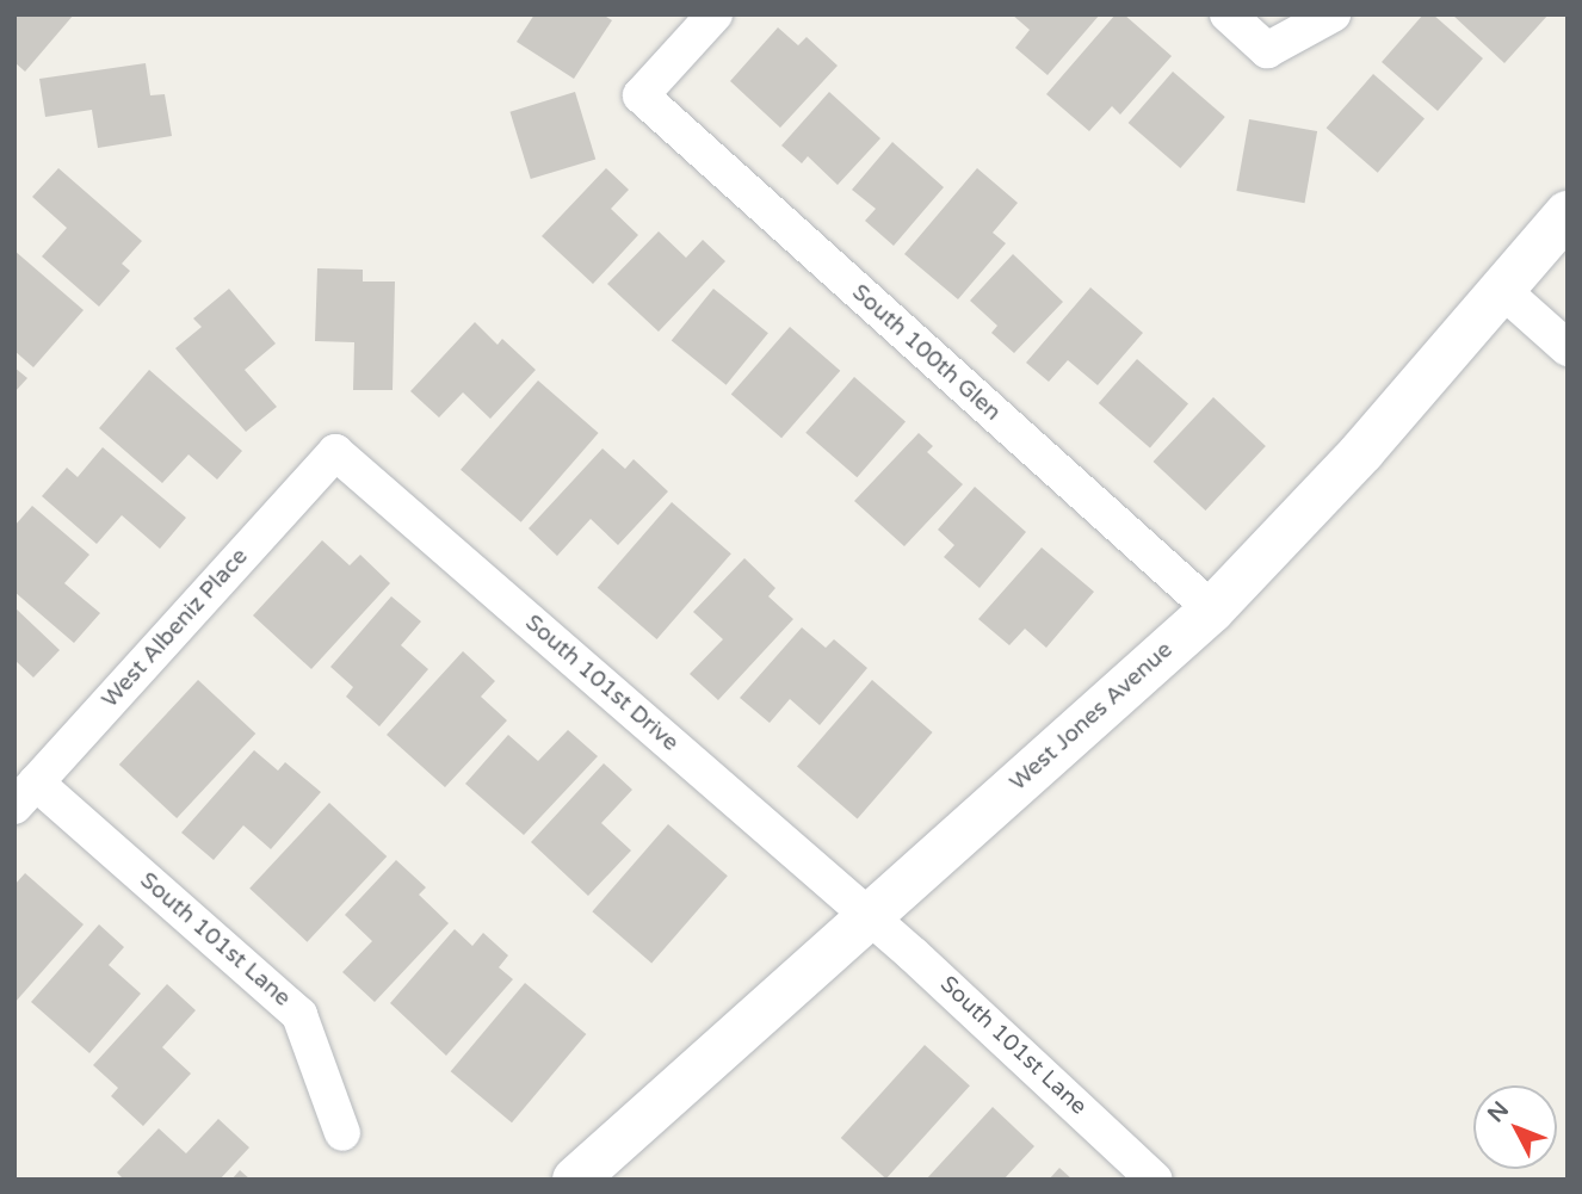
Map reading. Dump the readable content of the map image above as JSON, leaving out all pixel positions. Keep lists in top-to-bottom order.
{
  "streets": {
    "street": [
      "South 100th Glen",
      "West Albeniz Place",
      "South 101st Drive",
      "West Jones Avenue",
      "South 101st Lane"
    ]
  },
  "crossings": [
    ["South 100th Glen", "West Jones Avenue"],
    ["West Albeniz Place", "South 101st Drive"],
    ["West Albeniz Place", "South 101st Lane"],
    ["South 101st Drive", "West Jones Avenue"],
    ["South 101st Drive", "South 101st Lane"],
    ["West Jones Avenue", "South 101st Lane"]
  ],
  "north": "top left"
}
